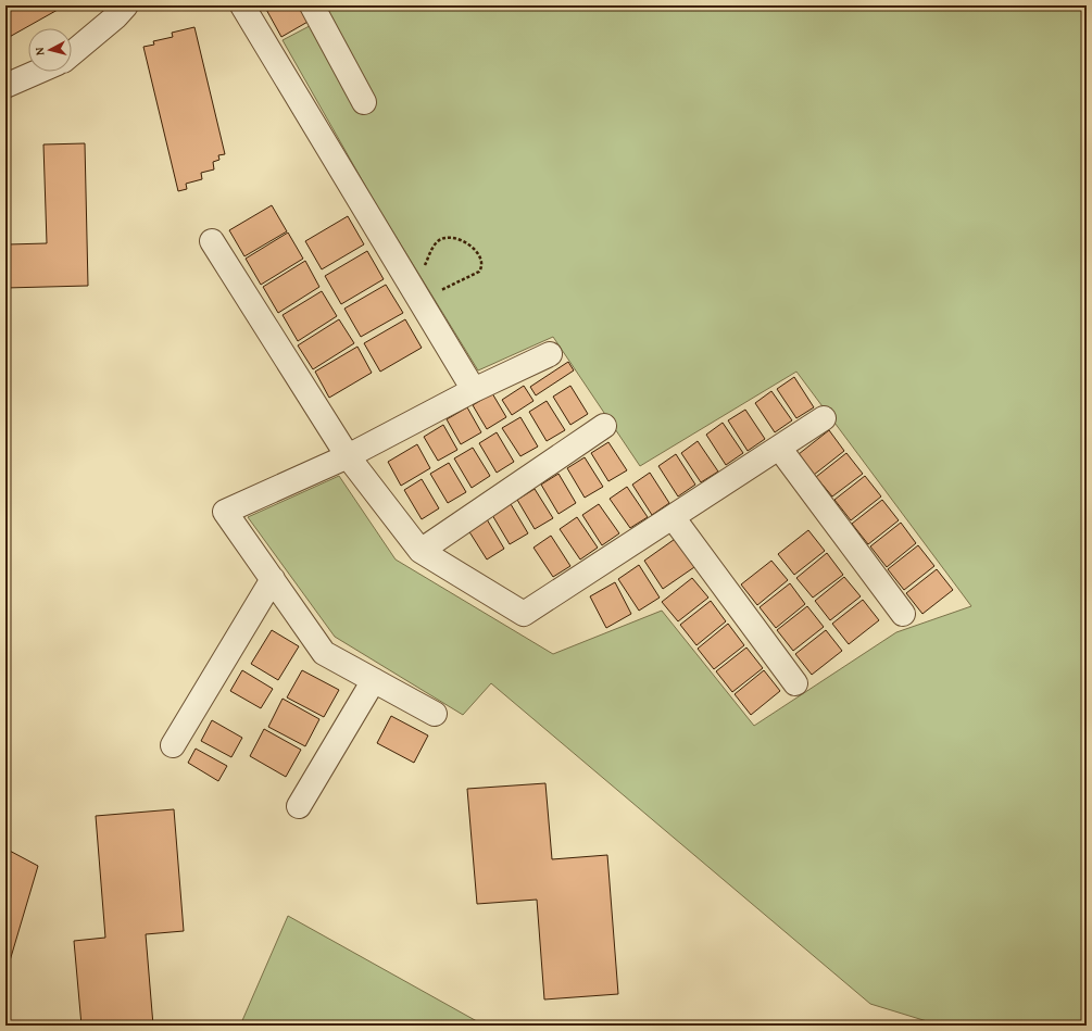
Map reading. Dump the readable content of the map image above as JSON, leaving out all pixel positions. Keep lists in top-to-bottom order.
{
  "north": "left"
}
